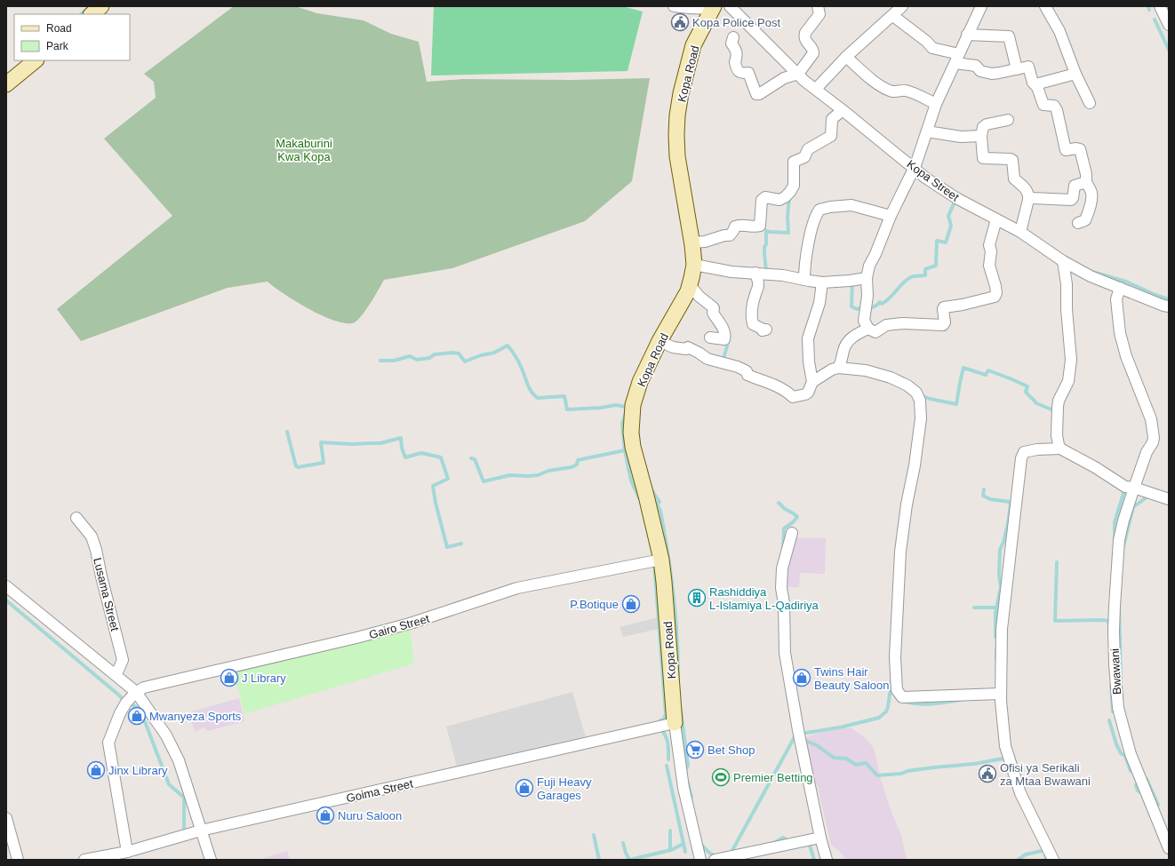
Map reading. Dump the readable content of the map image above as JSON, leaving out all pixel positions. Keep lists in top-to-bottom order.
{
  "streets": {
    "street": [
      "Kopa Road",
      "Kopa Street",
      "Lusama Street",
      "Gairo Street",
      "Bwawani",
      "Goima Street"
    ]
  },
  "crossings": [
    ["Kopa Road", "Gairo Street"],
    ["Kopa Road", "Goima Street"],
    ["Kopa Street", "Bwawani"]
  ],
  "parks": ["Makaburini Kwa Kopa"],
  "places": {
    "public building": ["Kopa Police Post", "Ofisi ya Serikali za Mtaa Bwawani"],
    "building": ["Rashiddiya L-Islamiya L-Qadiriya"],
    "shop": [
      "P.Botique",
      "J Library",
      "Twins Hair Beauty Saloon",
      "Mwanyeza Sports",
      "Jinx Library",
      "Fuji Heavy Garages",
      "Nuru Saloon"
    ],
    "supermarket": ["Bet Shop"],
    "sports": ["Premier Betting"]
  },
  "legend": ["Road", "Park"]
}
